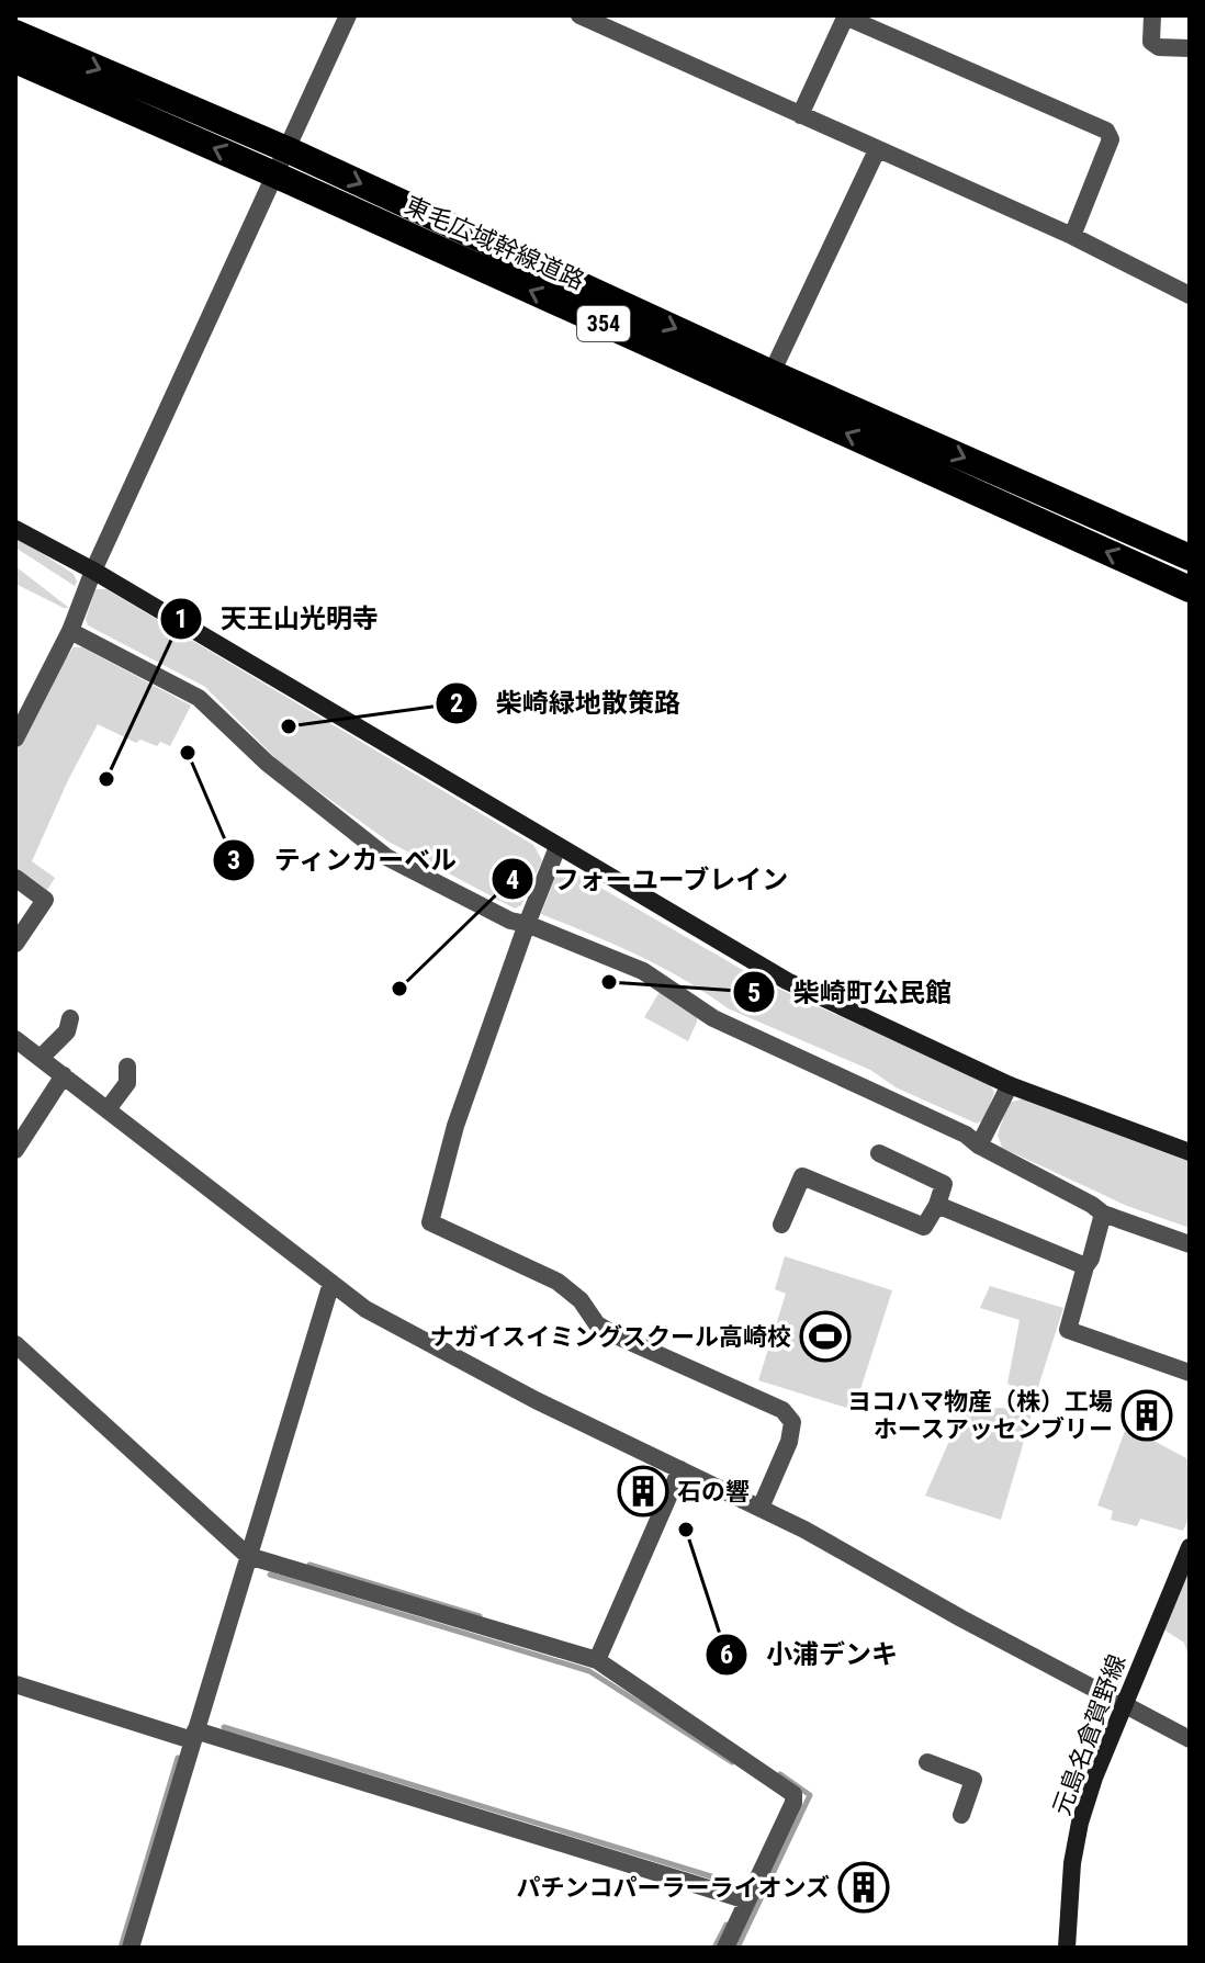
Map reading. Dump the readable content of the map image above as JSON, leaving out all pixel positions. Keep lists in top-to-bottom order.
{
  "streets": {
    "highway": ["東毛広域幹線道路", "354"],
    "street": ["元島名倉賀野線"]
  },
  "places": {
    "other": [
      "柴崎緑地散策路",
      "ティンカーベル",
      "天王山光明寺",
      "柴崎町公民館",
      "フォーユーブレイン",
      "小浦デンキ"
    ],
    "sports": ["ナガイスイミングスクール高崎校"],
    "building": ["ヨコハマ物産（株）工場 ホースアッセンブリー", "石の響", "パチンコパーラーライオンズ"]
  }
}
